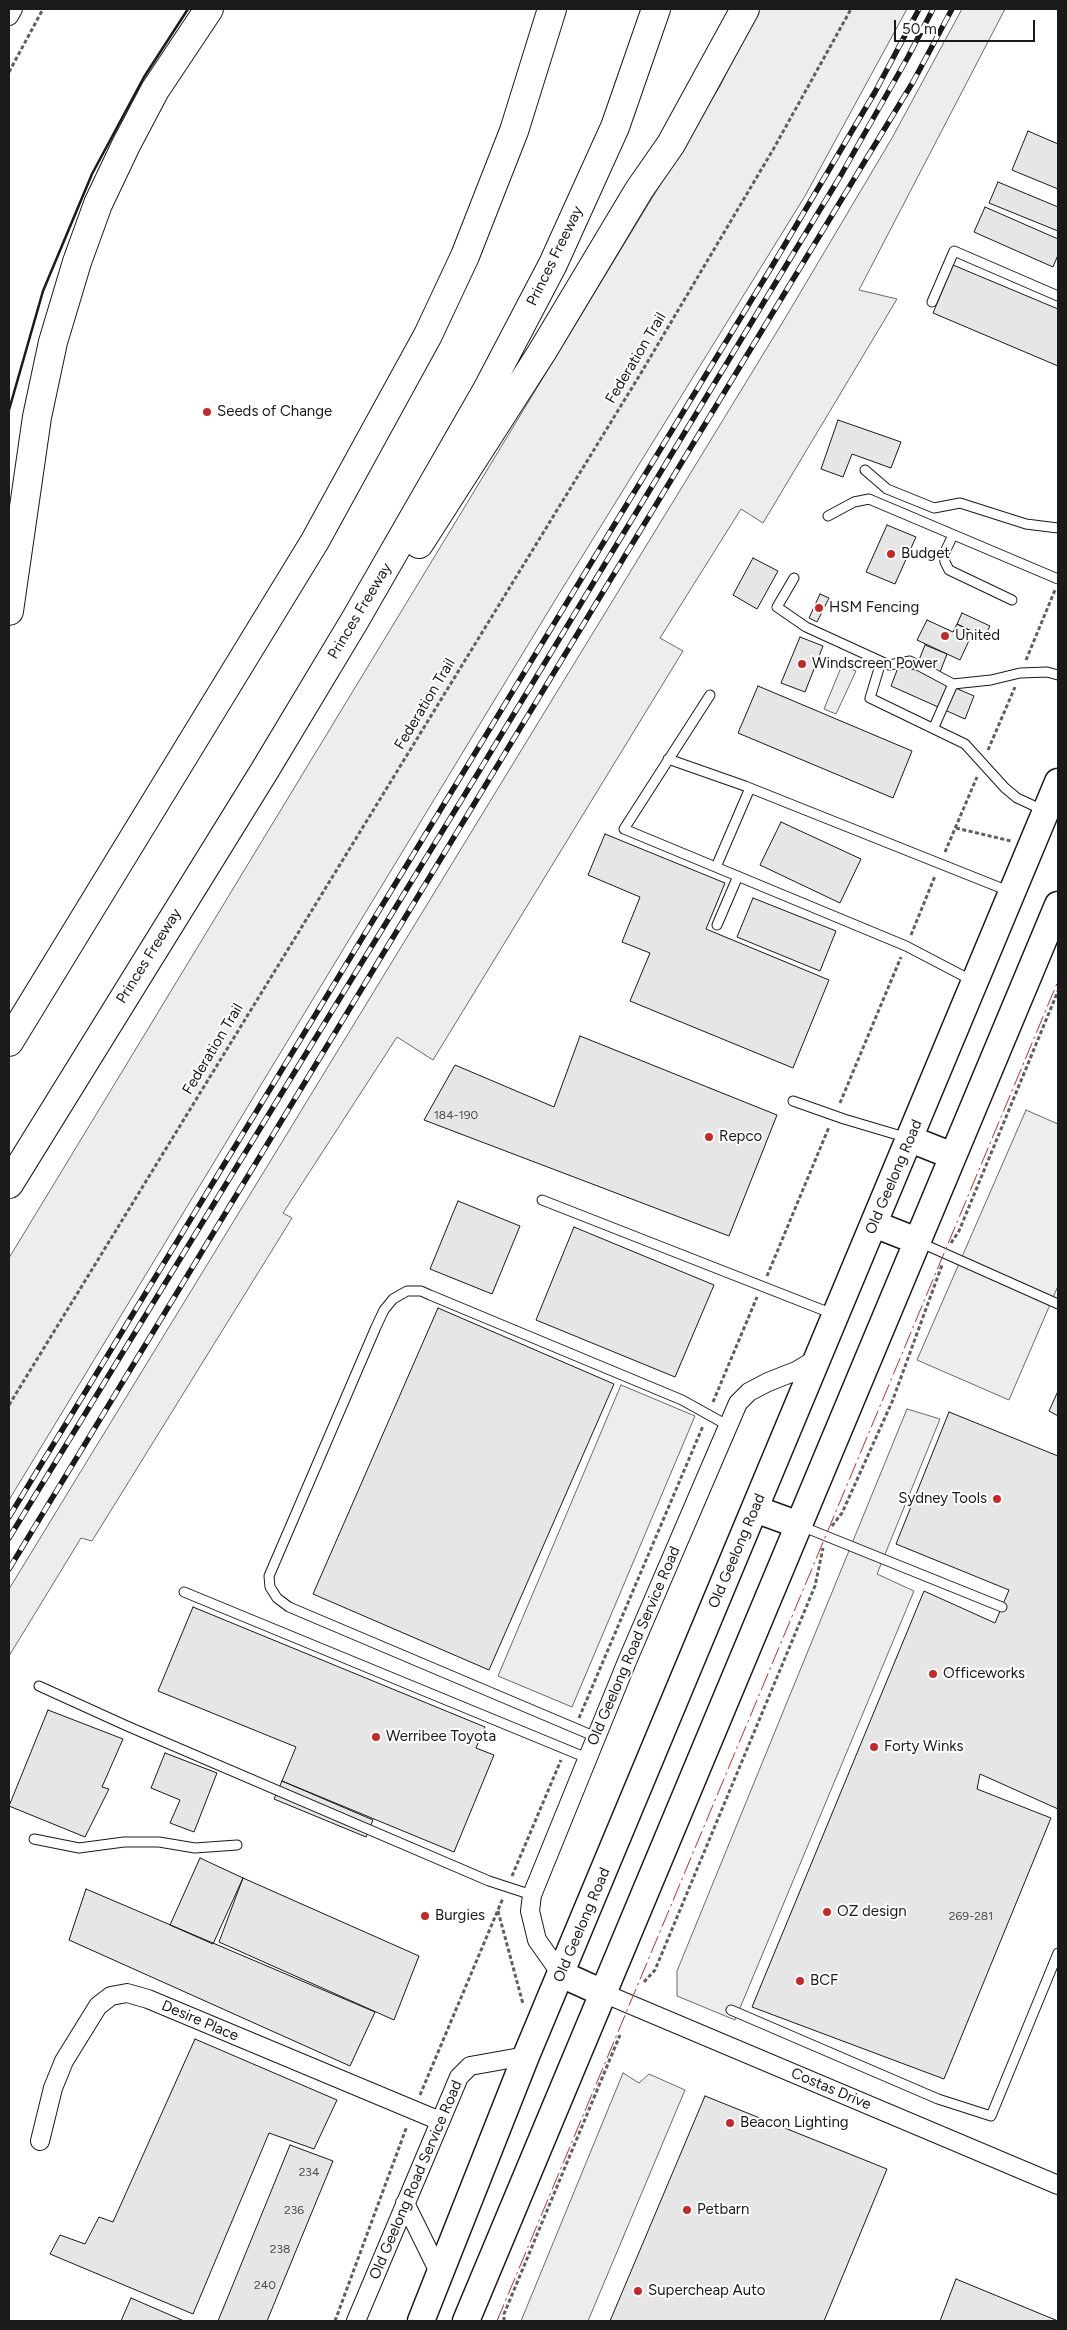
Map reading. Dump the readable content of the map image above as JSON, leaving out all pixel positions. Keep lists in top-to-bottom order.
{
  "streets": {
    "highway": ["Princes Freeway"],
    "main road": ["Old Geelong Road"],
    "street": ["Old Geelong Road Service Road", "Desire Place", "Costas Drive"],
    "path": ["Federation Trail"]
  },
  "crossings": [
    ["Old Geelong Road", "Old Geelong Road Service Road"],
    ["Old Geelong Road Service Road", "Desire Place"]
  ],
  "places": [
    "Seeds of Change",
    "Budget",
    "HSM Fencing",
    "United",
    "Windscreen Power",
    "Repco",
    "Sydney Tools",
    "Officeworks",
    "Werribee Toyota",
    "Forty Winks",
    "OZ design",
    "Burgies",
    "BCF",
    "Beacon Lighting",
    "Petbarn",
    "Supercheap Auto"
  ],
  "house_numbers": [
    "184-190",
    "269-281",
    "234",
    "236",
    "238",
    "240"
  ],
  "scale_bar": "50 m"
}
